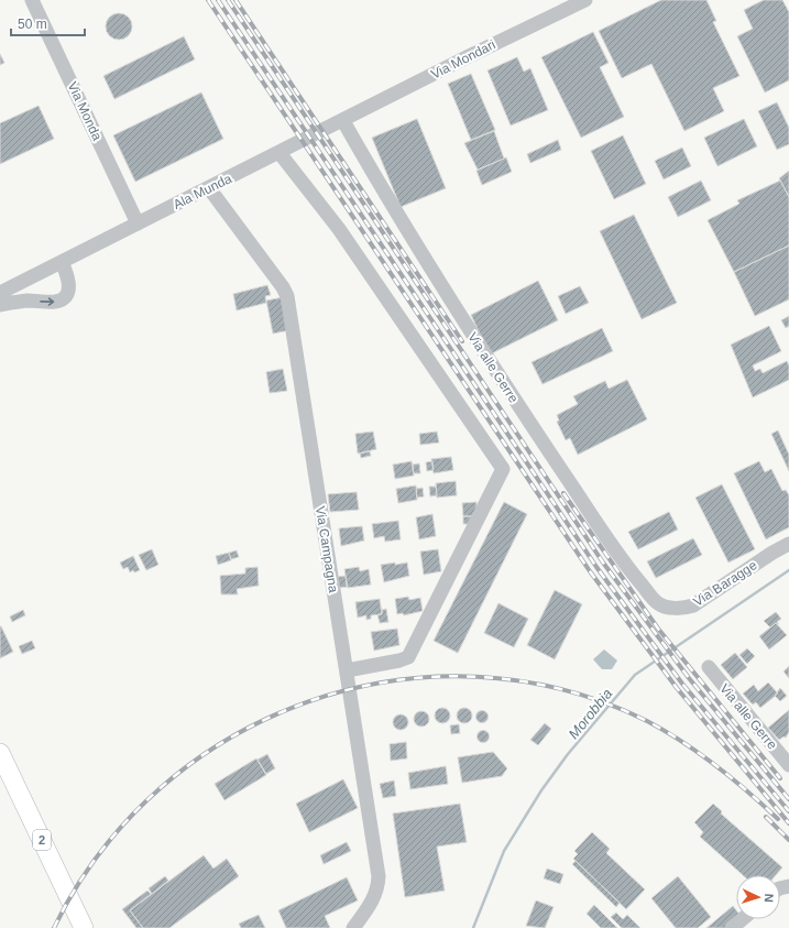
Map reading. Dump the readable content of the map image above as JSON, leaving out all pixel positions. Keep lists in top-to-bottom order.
{
  "streets": {
    "main road": ["2"],
    "street": [
      "Via Mondari",
      "Via Monda",
      "Ala Munda",
      "Via alle Gerre",
      "Via Campagna",
      "Via Baragge"
    ]
  },
  "crossings": [
    ["Via Mondari", "Ala Munda"],
    ["Via Mondari", "Via alle Gerre"],
    ["Via Monda", "Ala Munda"],
    ["Ala Munda", "Via alle Gerre"],
    ["Ala Munda", "Via Campagna"],
    ["Via alle Gerre", "Via Baragge"]
  ],
  "water": ["Morobbia"],
  "scale_bar": "50 m",
  "north": "right"
}
